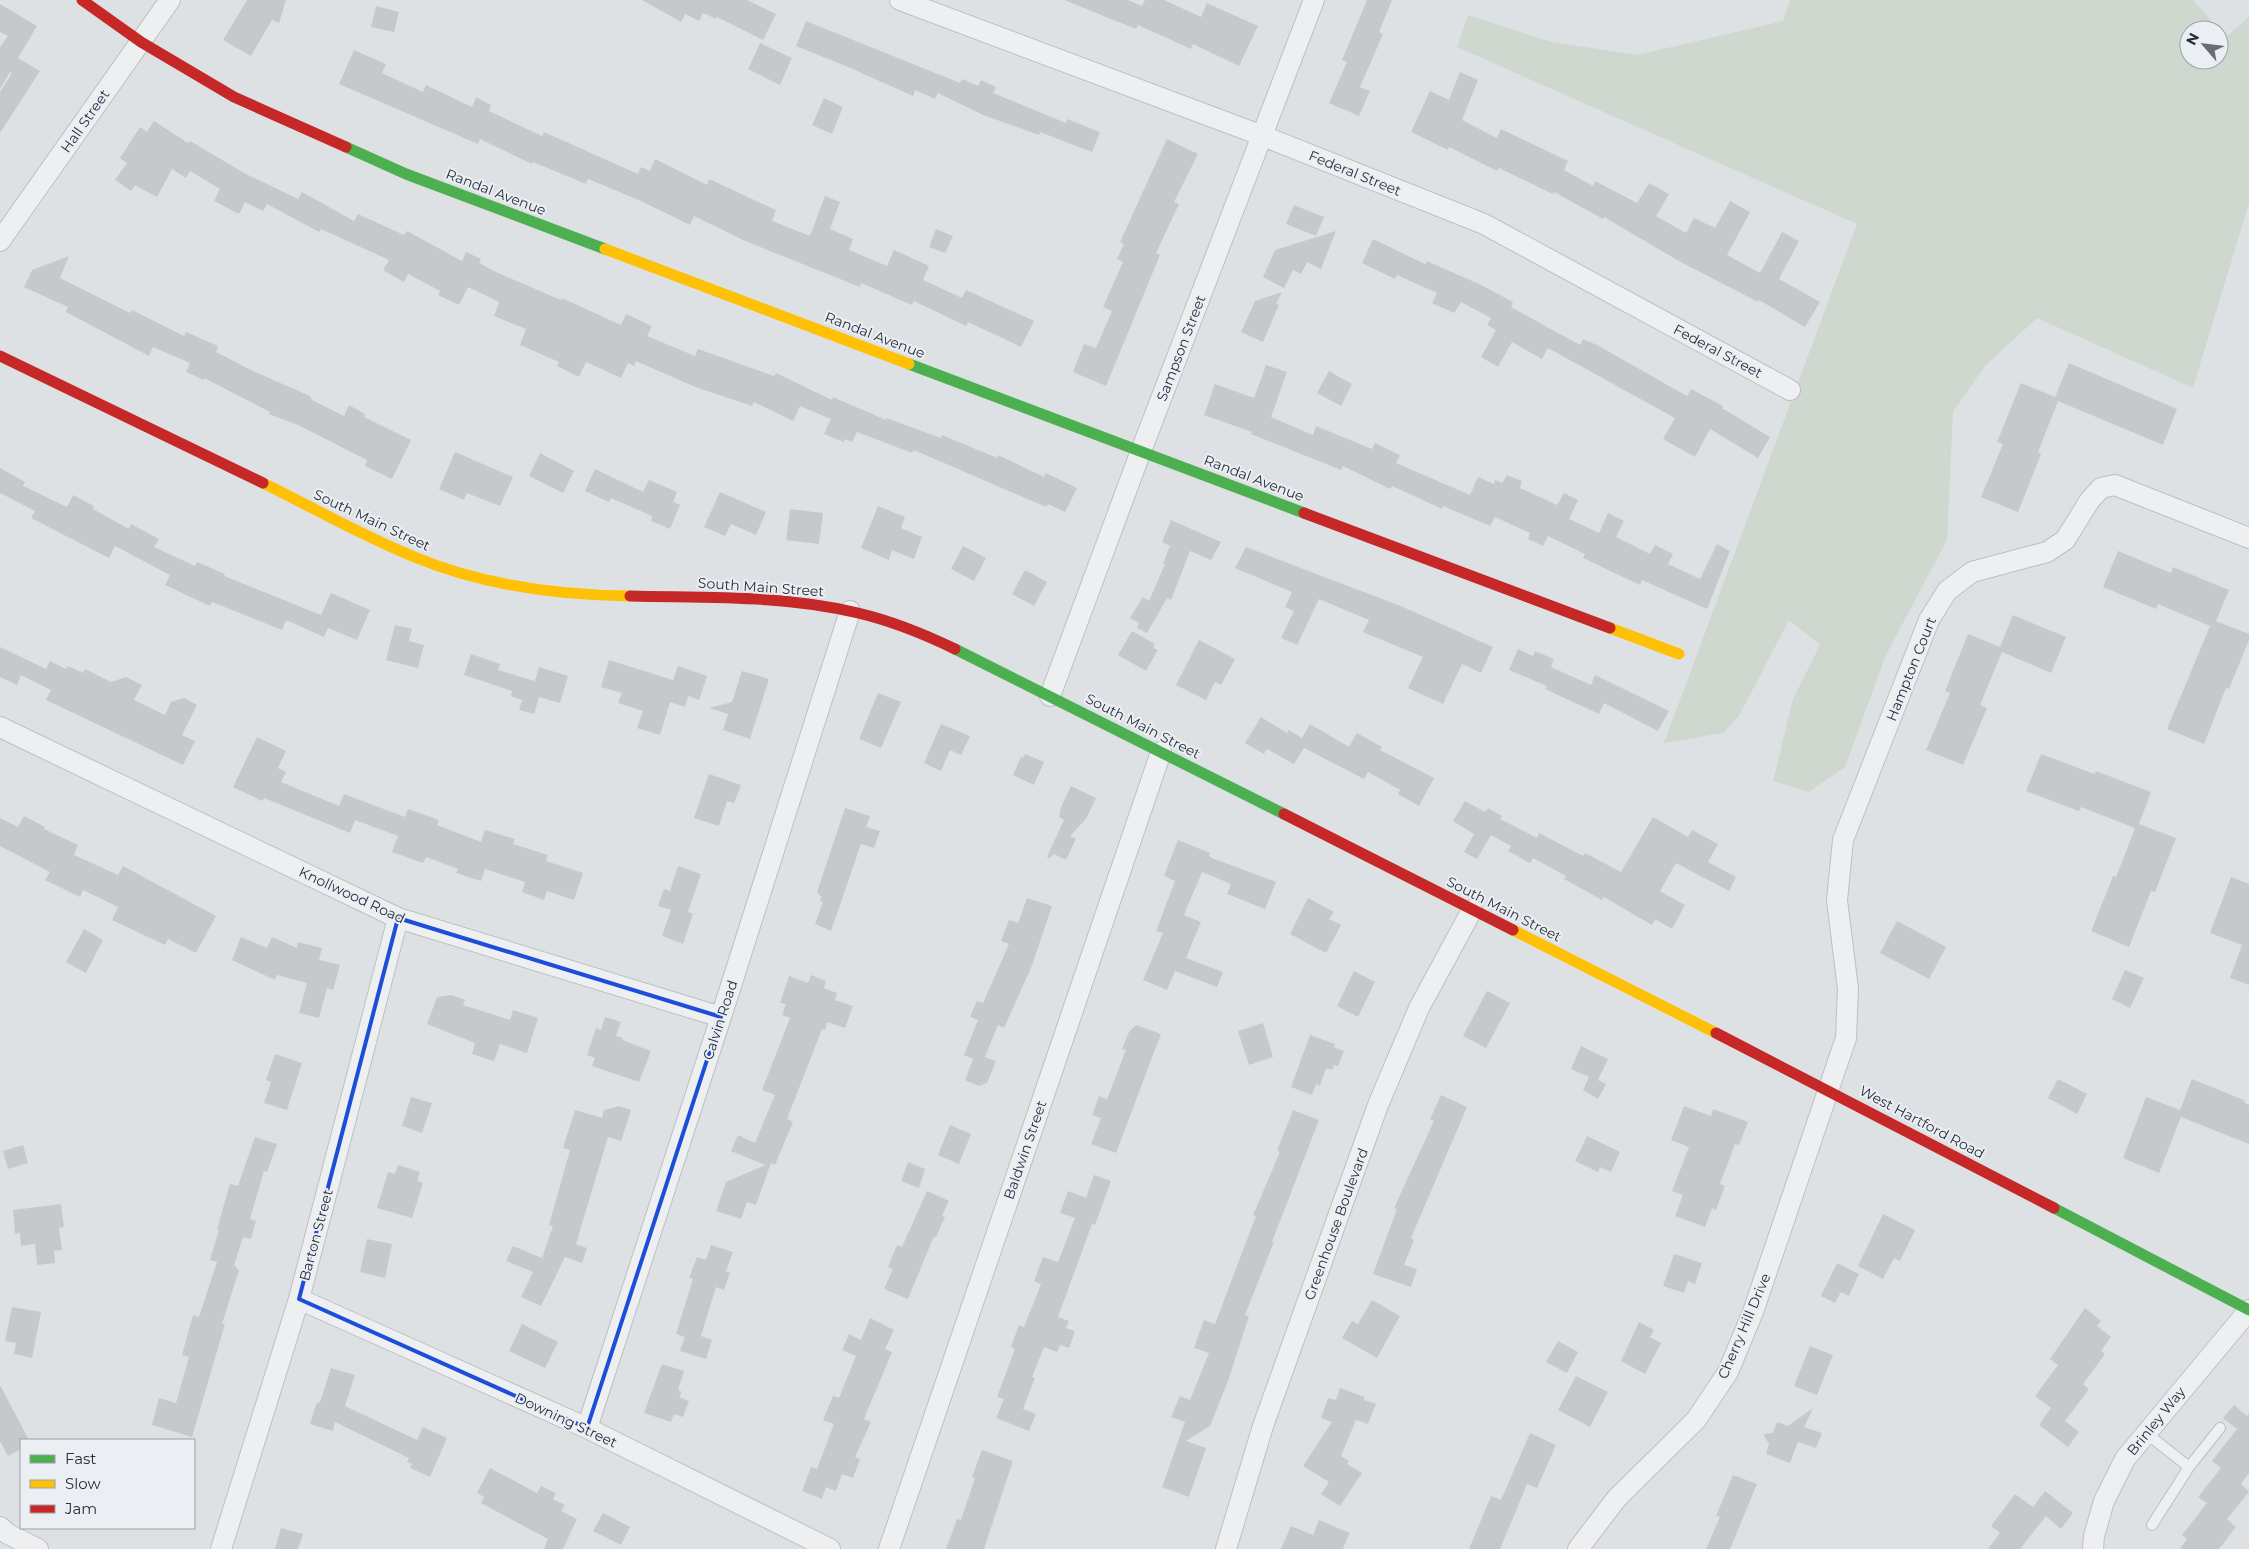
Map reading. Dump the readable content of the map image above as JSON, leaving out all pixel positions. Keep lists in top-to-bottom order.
{
  "streets": {
    "street": [
      "Hall Street",
      "Federal Street",
      "Randal Avenue",
      "Sampson Street",
      "South Main Street",
      "Hampton Court",
      "Knollwood Road",
      "Calvin Road",
      "West Hartford Road",
      "Baldwin Street",
      "Greenhouse Boulevard",
      "Barton Street",
      "Cherry Hill Drive",
      "Downing Street",
      "Brinley Way"
    ]
  },
  "crossings": [
    ["Hall Street", "Randal Avenue"],
    ["Federal Street", "Sampson Street"],
    ["Randal Avenue", "Sampson Street"],
    ["Sampson Street", "South Main Street"],
    ["South Main Street", "Calvin Road"],
    ["South Main Street", "West Hartford Road"],
    ["South Main Street", "Baldwin Street"],
    ["South Main Street", "Greenhouse Boulevard"],
    ["Hampton Court", "West Hartford Road"],
    ["Hampton Court", "Cherry Hill Drive"],
    ["Knollwood Road", "Calvin Road"],
    ["Knollwood Road", "Barton Street"],
    ["Calvin Road", "Downing Street"],
    ["West Hartford Road", "Cherry Hill Drive"],
    ["West Hartford Road", "Brinley Way"],
    ["Barton Street", "Downing Street"]
  ],
  "legend": ["Fast", "Slow", "Jam"],
  "north": "top left"
}
